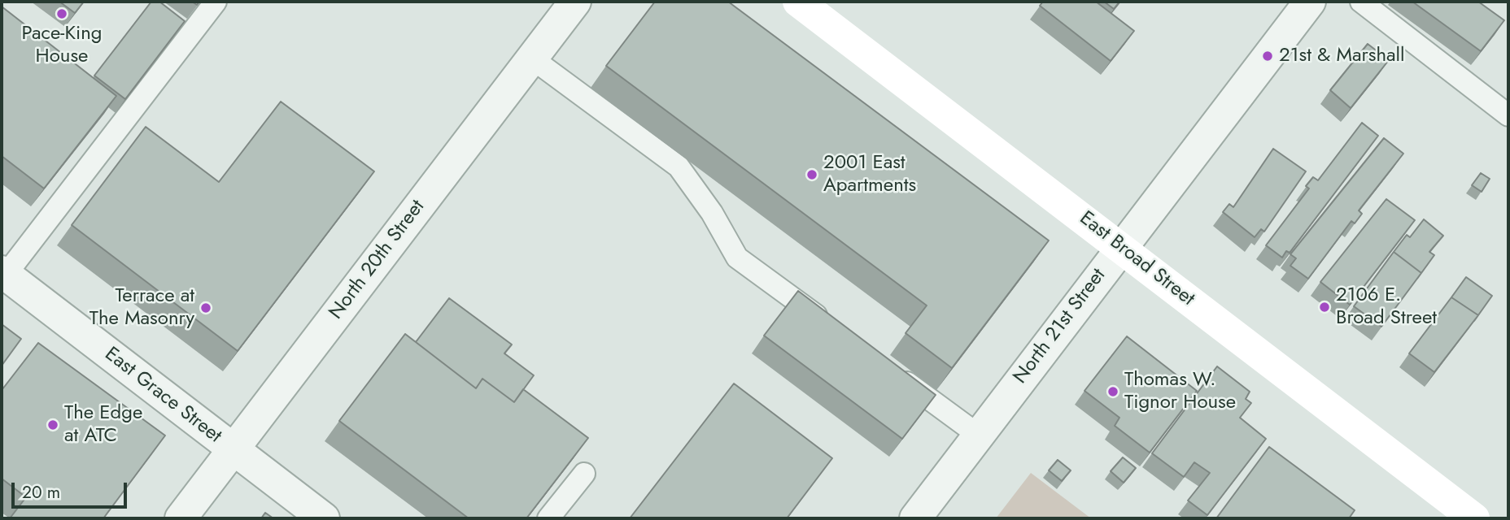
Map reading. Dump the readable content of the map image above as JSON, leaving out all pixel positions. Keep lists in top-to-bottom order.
{
  "streets": {
    "main road": ["East Broad Street"],
    "street": ["North 20th Street", "North 21st Street", "East Grace Street"]
  },
  "crossings": [
    ["East Broad Street", "North 21st Street"],
    ["North 20th Street", "East Grace Street"]
  ],
  "places": [
    "Pace-King House",
    "21st & Marshall",
    "2001 East Apartments",
    "2106 E. Broad Street",
    "Terrace at The Masonry",
    "Thomas W. Tignor House",
    "The Edge at ATC"
  ],
  "scale_bar": "20 m"
}
